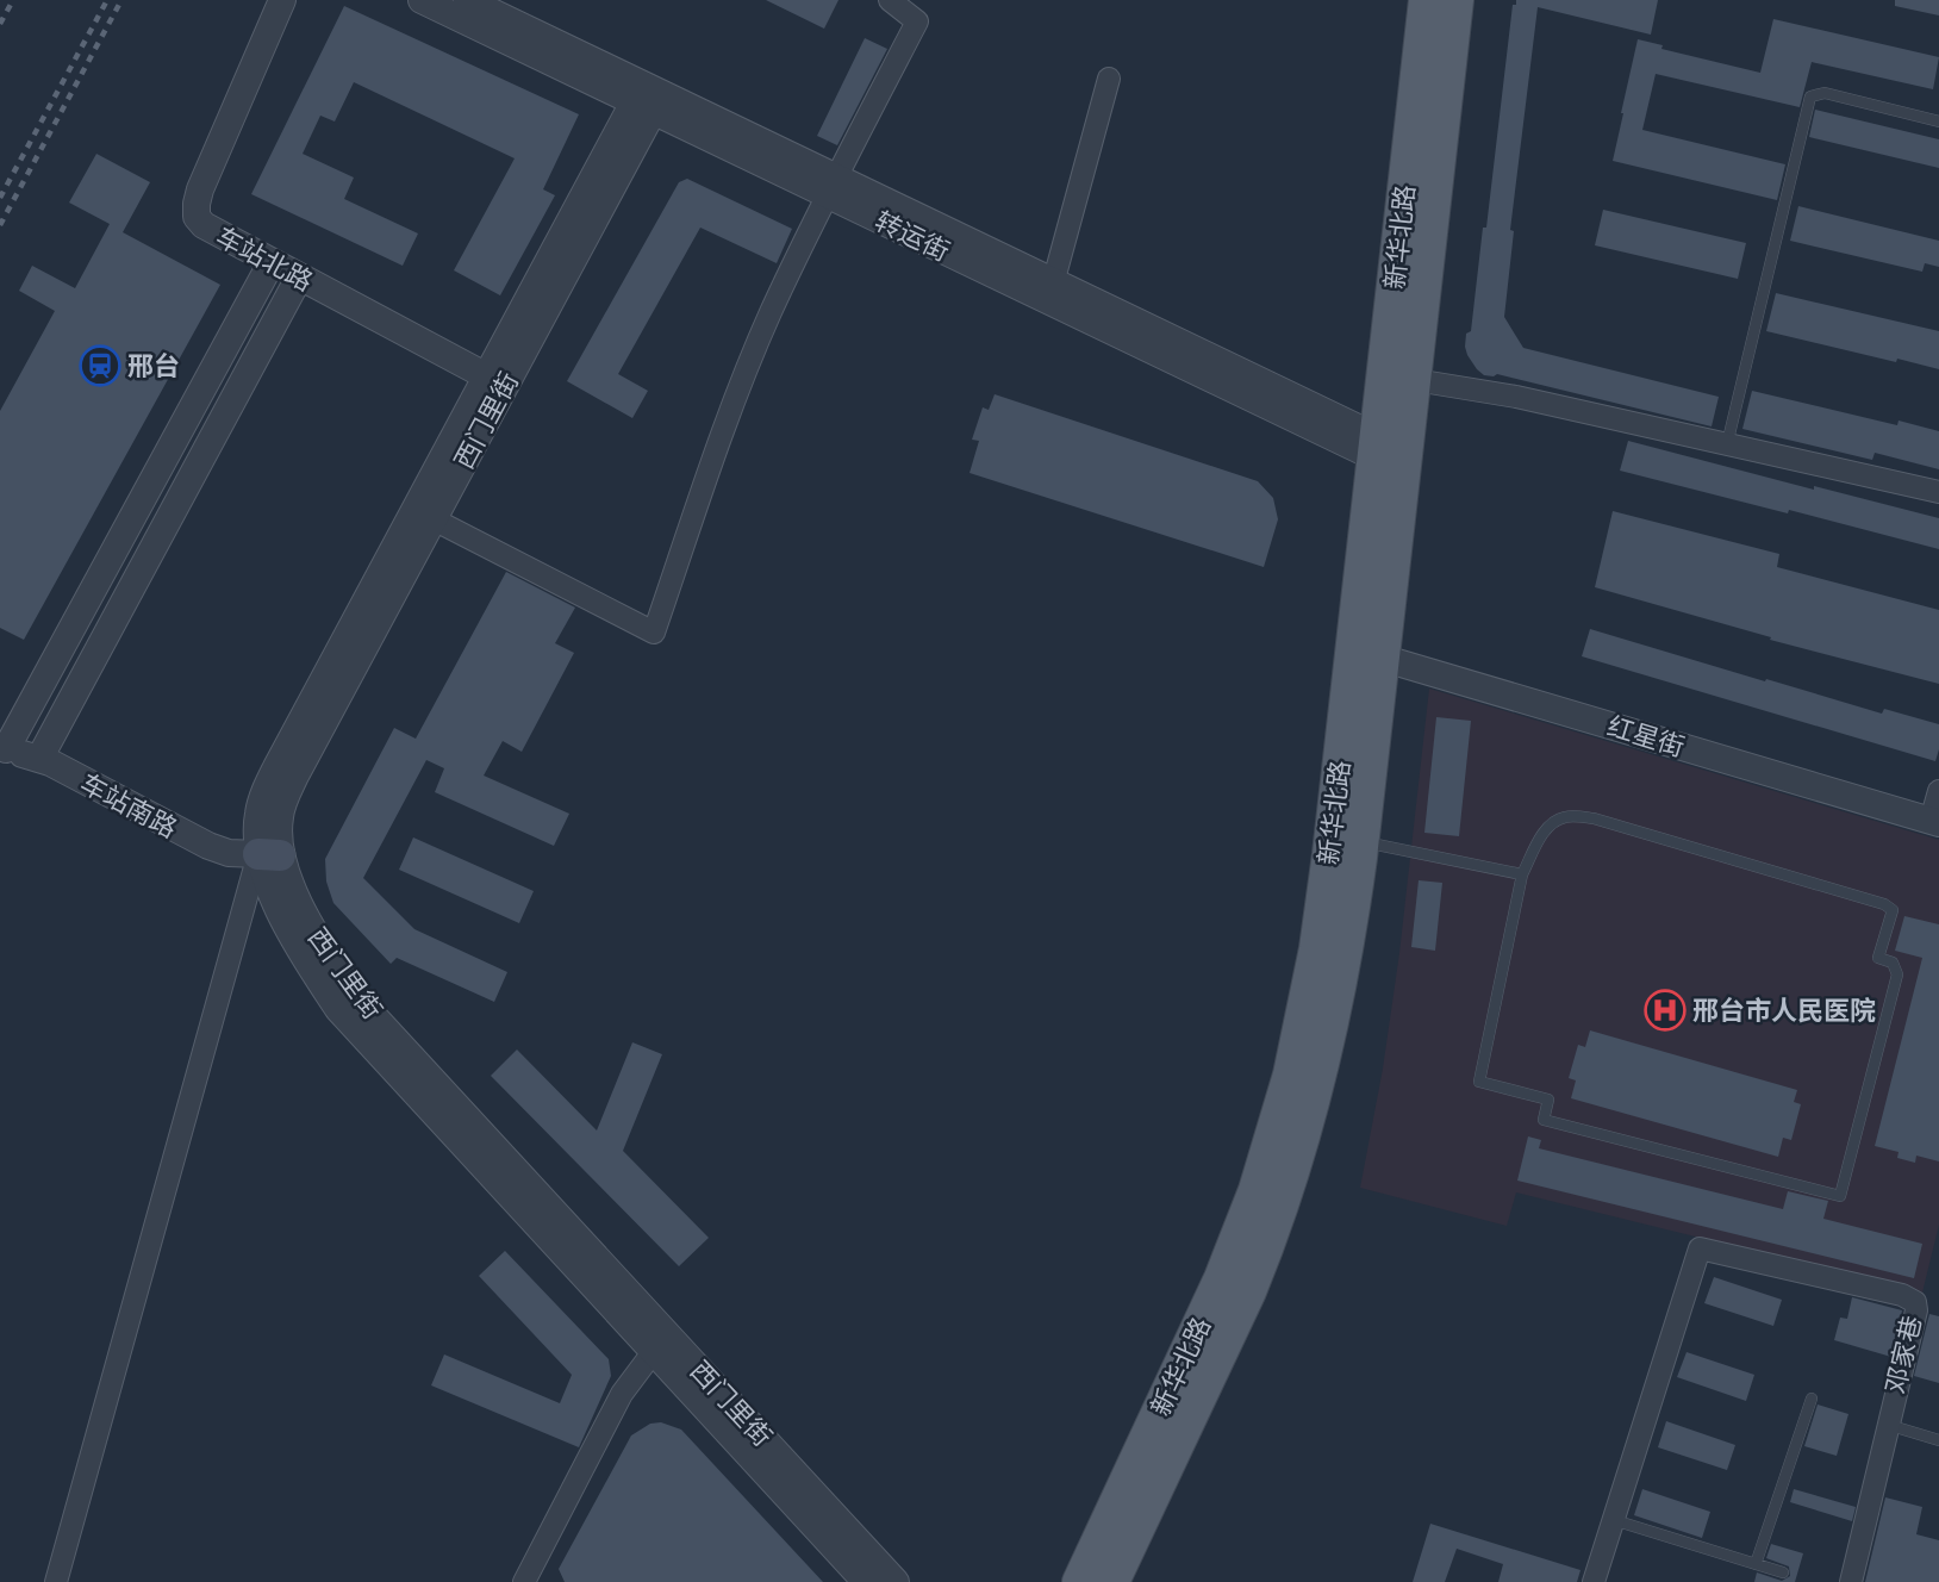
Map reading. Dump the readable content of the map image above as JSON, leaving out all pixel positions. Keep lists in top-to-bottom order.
{
  "streets": {
    "main road": ["新华北路"],
    "street": [
      "转运街",
      "车站北路",
      "西门里街",
      "红星街",
      "车站南路",
      "邓家巷"
    ]
  },
  "crossings": [
    ["转运街", "新华北路"],
    ["新华北路", "红星街"],
    ["车站北路", "西门里街"],
    ["西门里街", "车站南路"]
  ],
  "places": {
    "station": ["邢台"],
    "hospital": ["邢台市人民医院"]
  }
}
